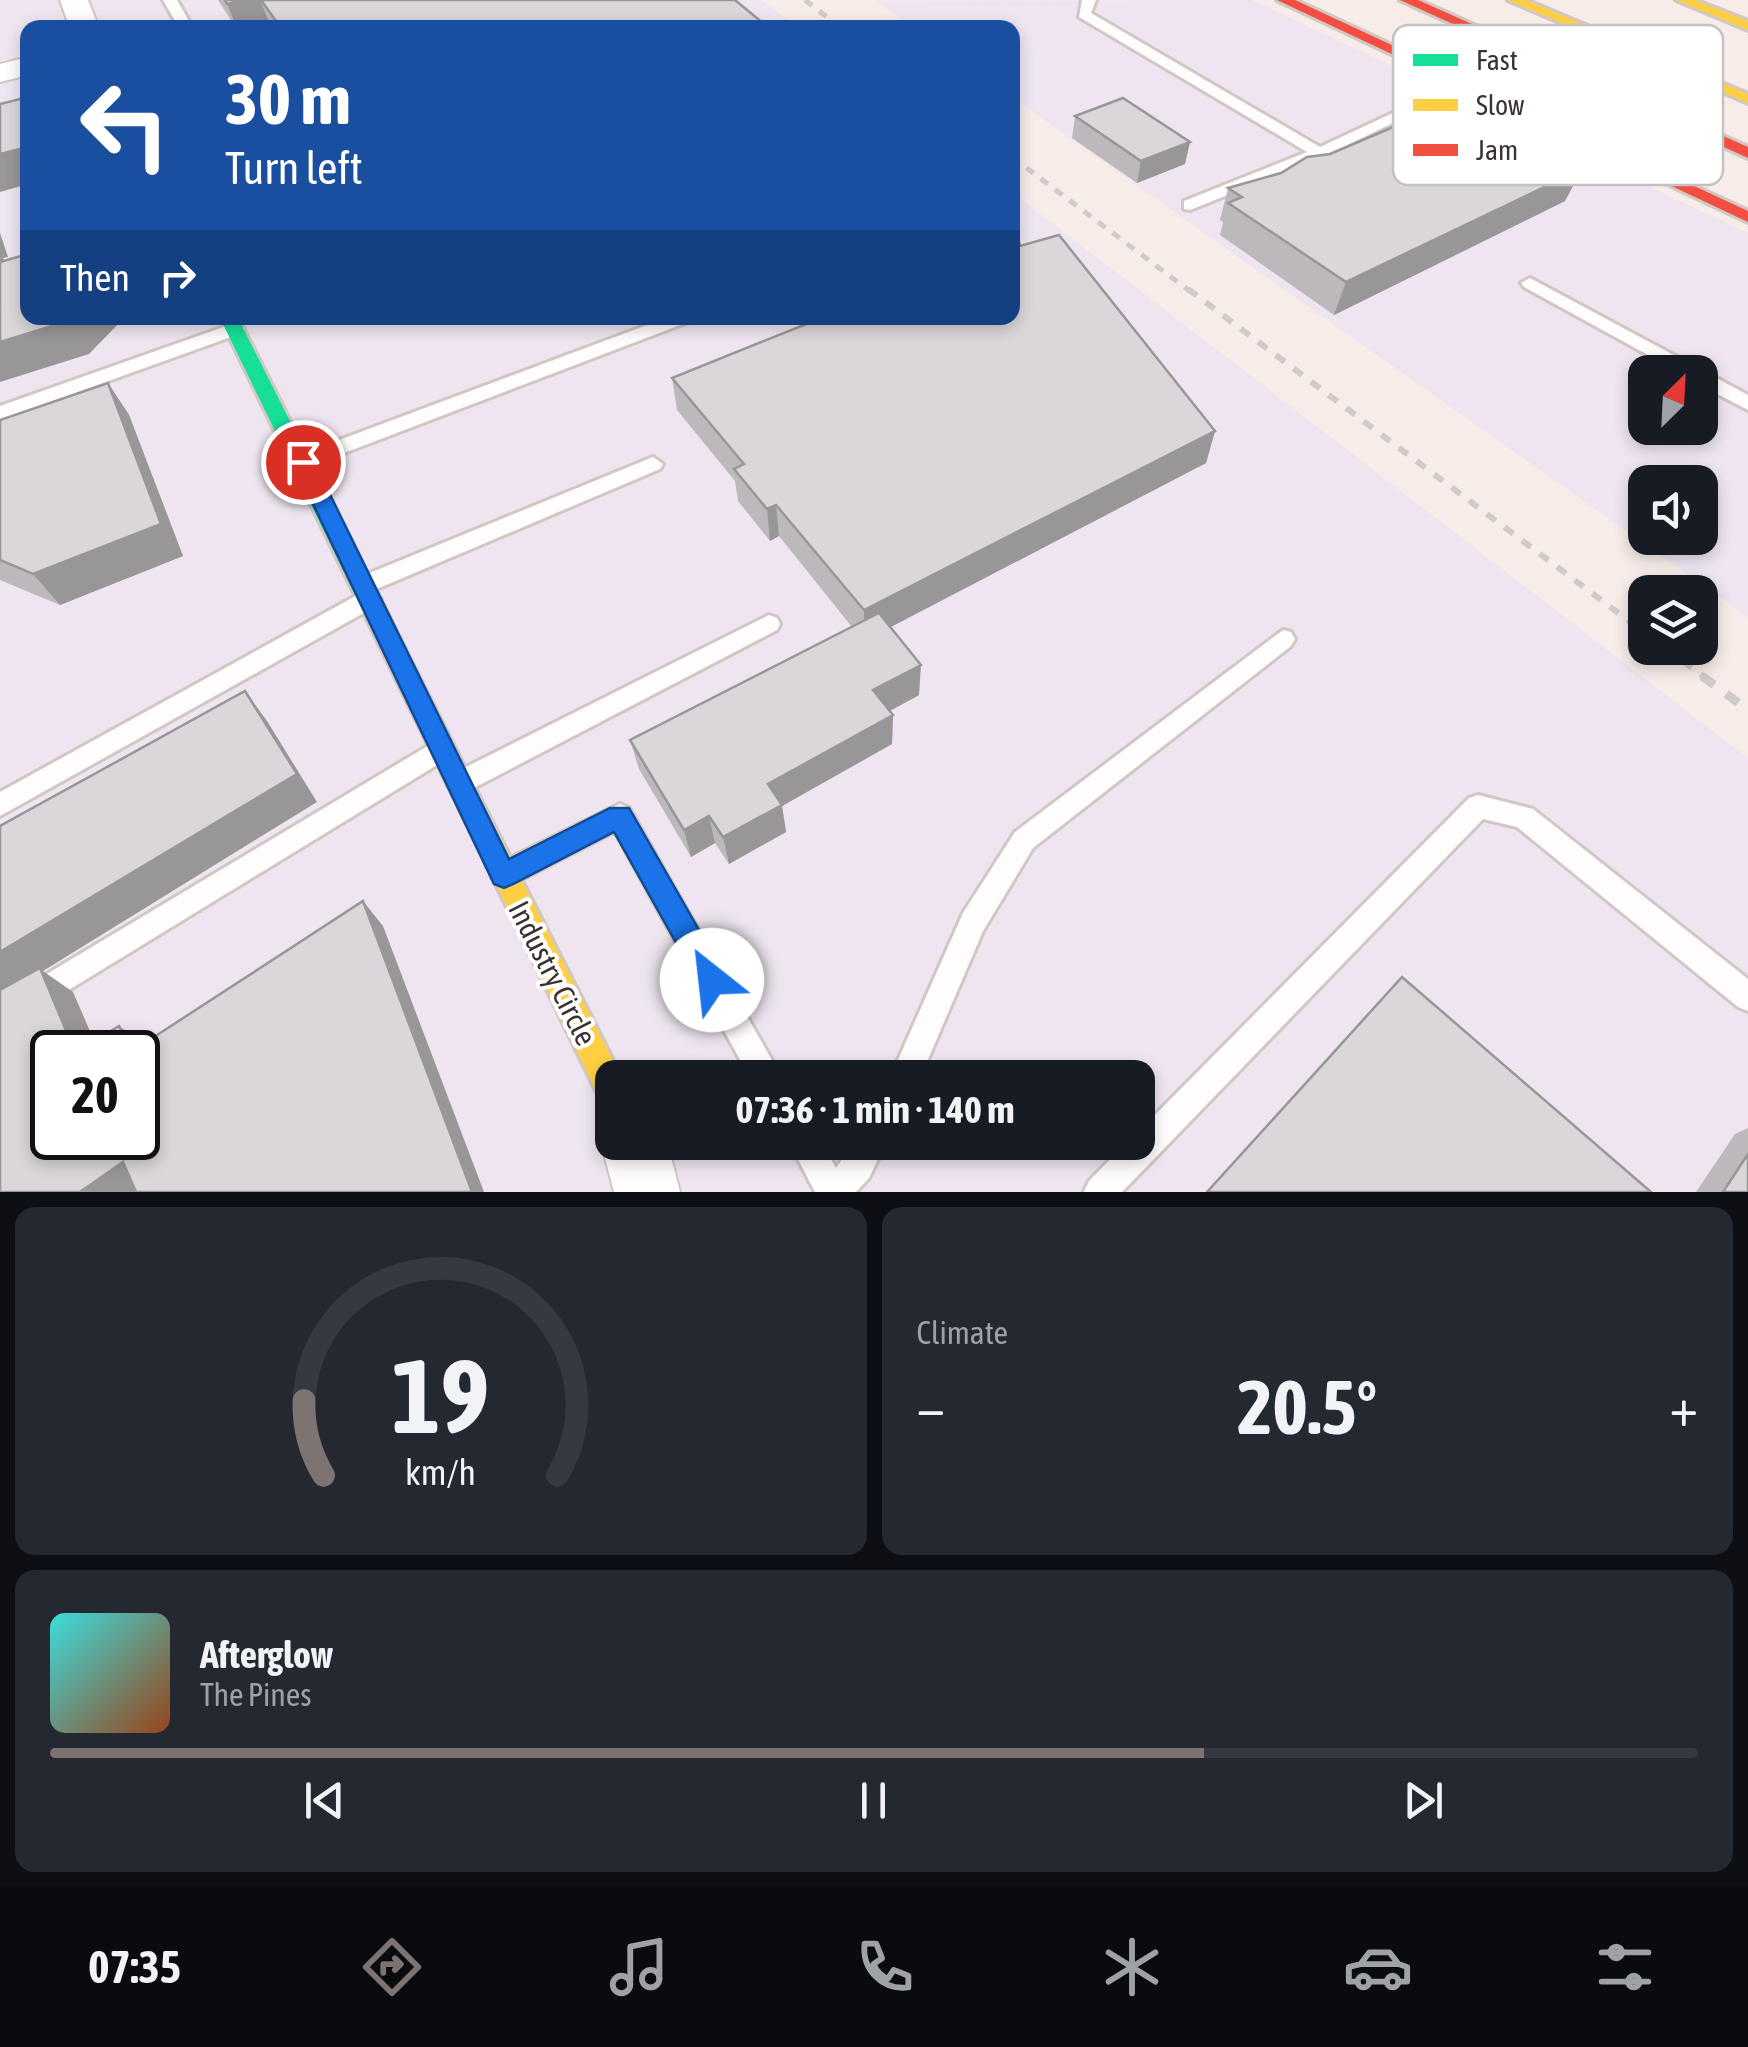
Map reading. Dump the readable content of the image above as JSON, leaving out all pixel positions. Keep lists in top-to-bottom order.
{
  "streets": {
    "main road": ["Industry Circle"]
  },
  "legend": ["Fast", "Slow", "Jam"],
  "north": "top right",
  "page": {
    "turn": ["30 m", "Turn left"],
    "then": "Then",
    "limit": "20",
    "trip": "07:36 · 1 min · 140 m",
    "tile": "Climate",
    "heat": ["−", "20.5°", "+"],
    "song": ["Afterglow", "The Pines"],
    "tabs": "07:35",
    "gauge": ["19", "km/h"]
  }
}
